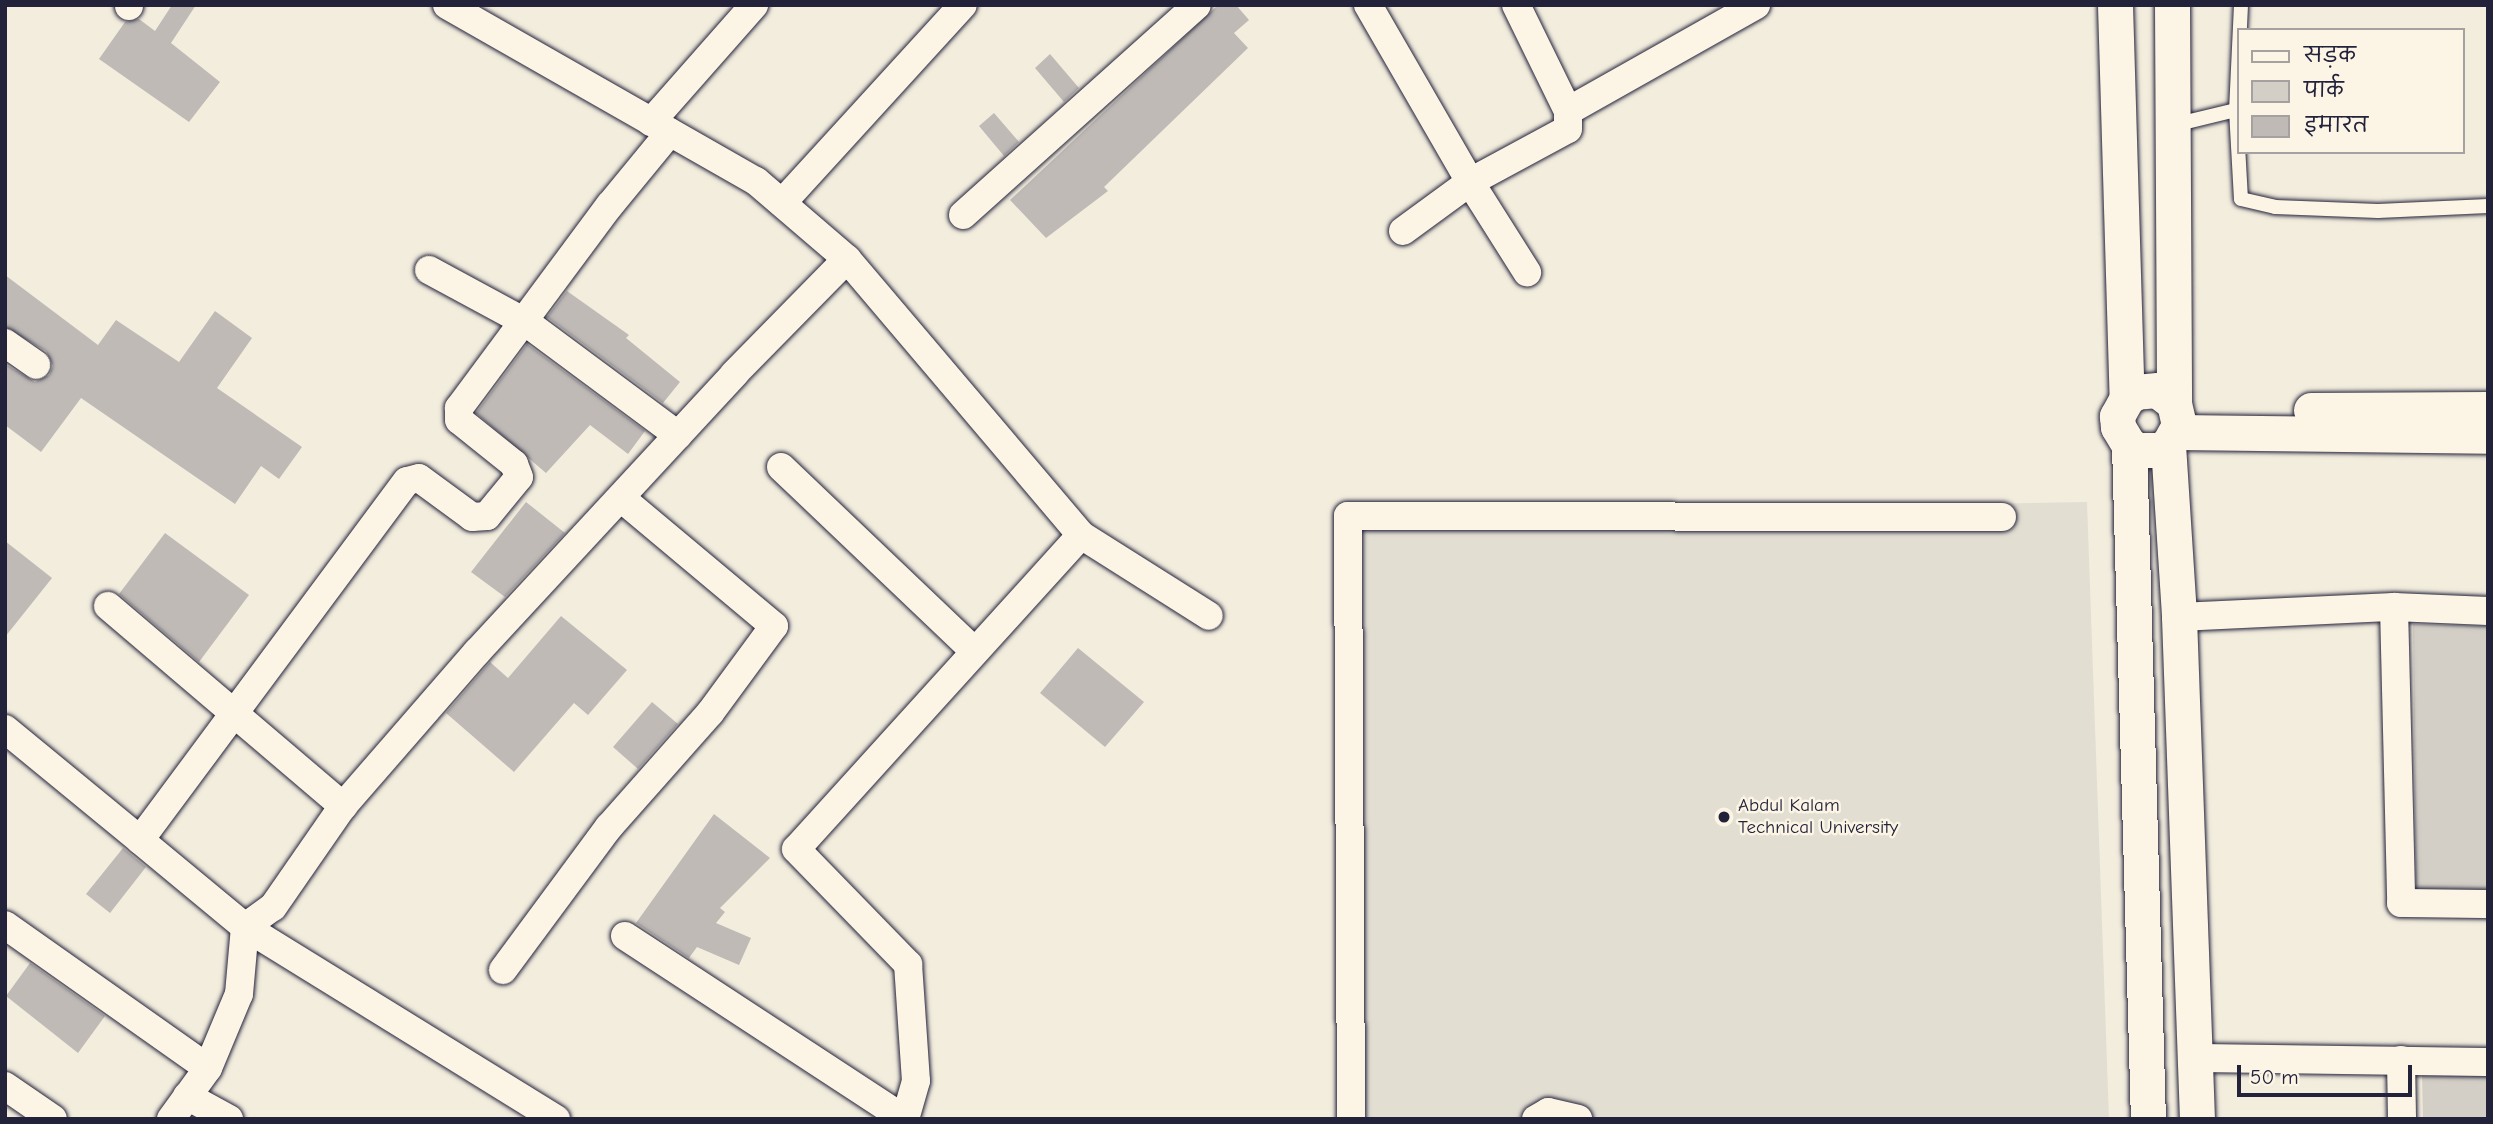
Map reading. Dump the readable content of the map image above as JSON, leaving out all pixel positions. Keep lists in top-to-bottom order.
{
  "places": ["Abdul Kalam Technical University"],
  "legend": ["सड़क", "पार्क", "इमारत"],
  "scale_bar": "50 m"
}
